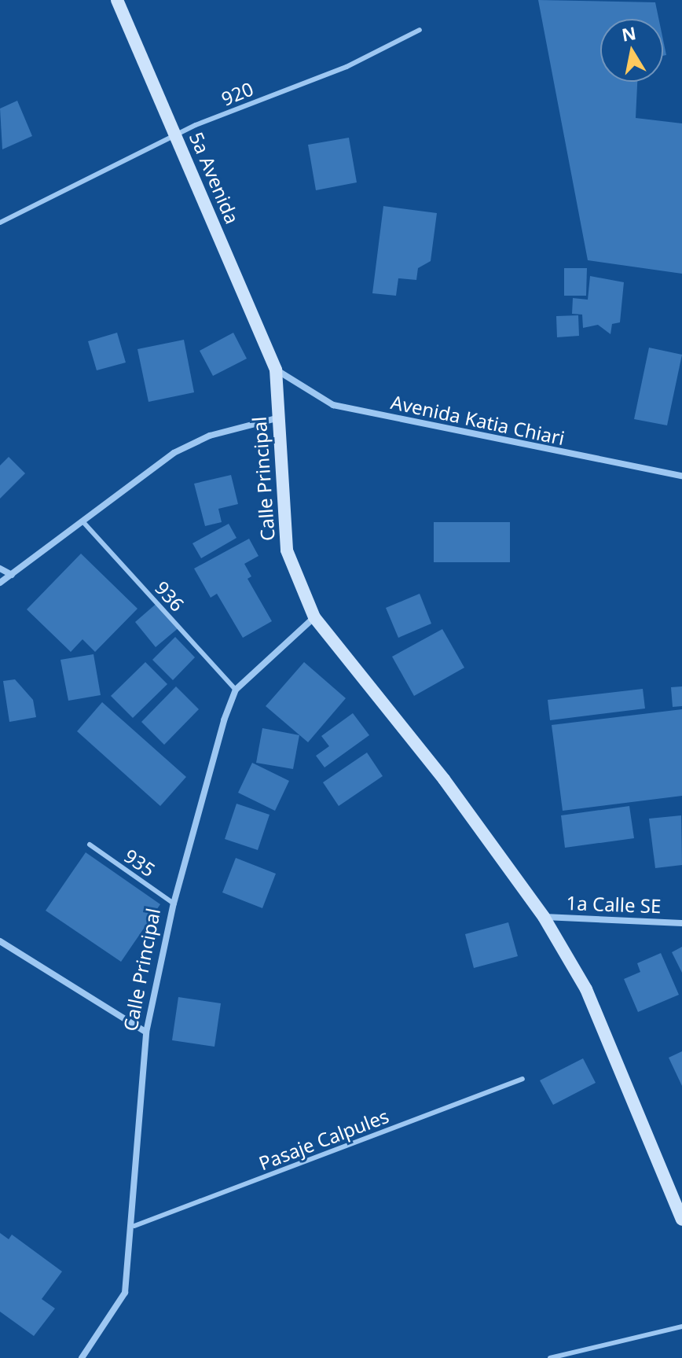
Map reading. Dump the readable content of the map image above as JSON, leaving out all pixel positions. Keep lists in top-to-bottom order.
{
  "streets": {
    "street": [
      "5a Avenida",
      "Avenida Katia Chiari",
      "Calle Principal",
      "1a Calle SE"
    ],
    "lane": [
      "920",
      "936",
      "935",
      "Pasaje Calpules"
    ]
  },
  "crossings": [
    ["920", "5a Avenida"],
    ["5a Avenida", "Avenida Katia Chiari"],
    ["5a Avenida", "Calle Principal"],
    ["Avenida Katia Chiari", "Calle Principal"],
    ["Calle Principal", "936"],
    ["Calle Principal", "935"],
    ["Calle Principal", "1a Calle SE"],
    ["Calle Principal", "Pasaje Calpules"]
  ],
  "north": "top"
}
